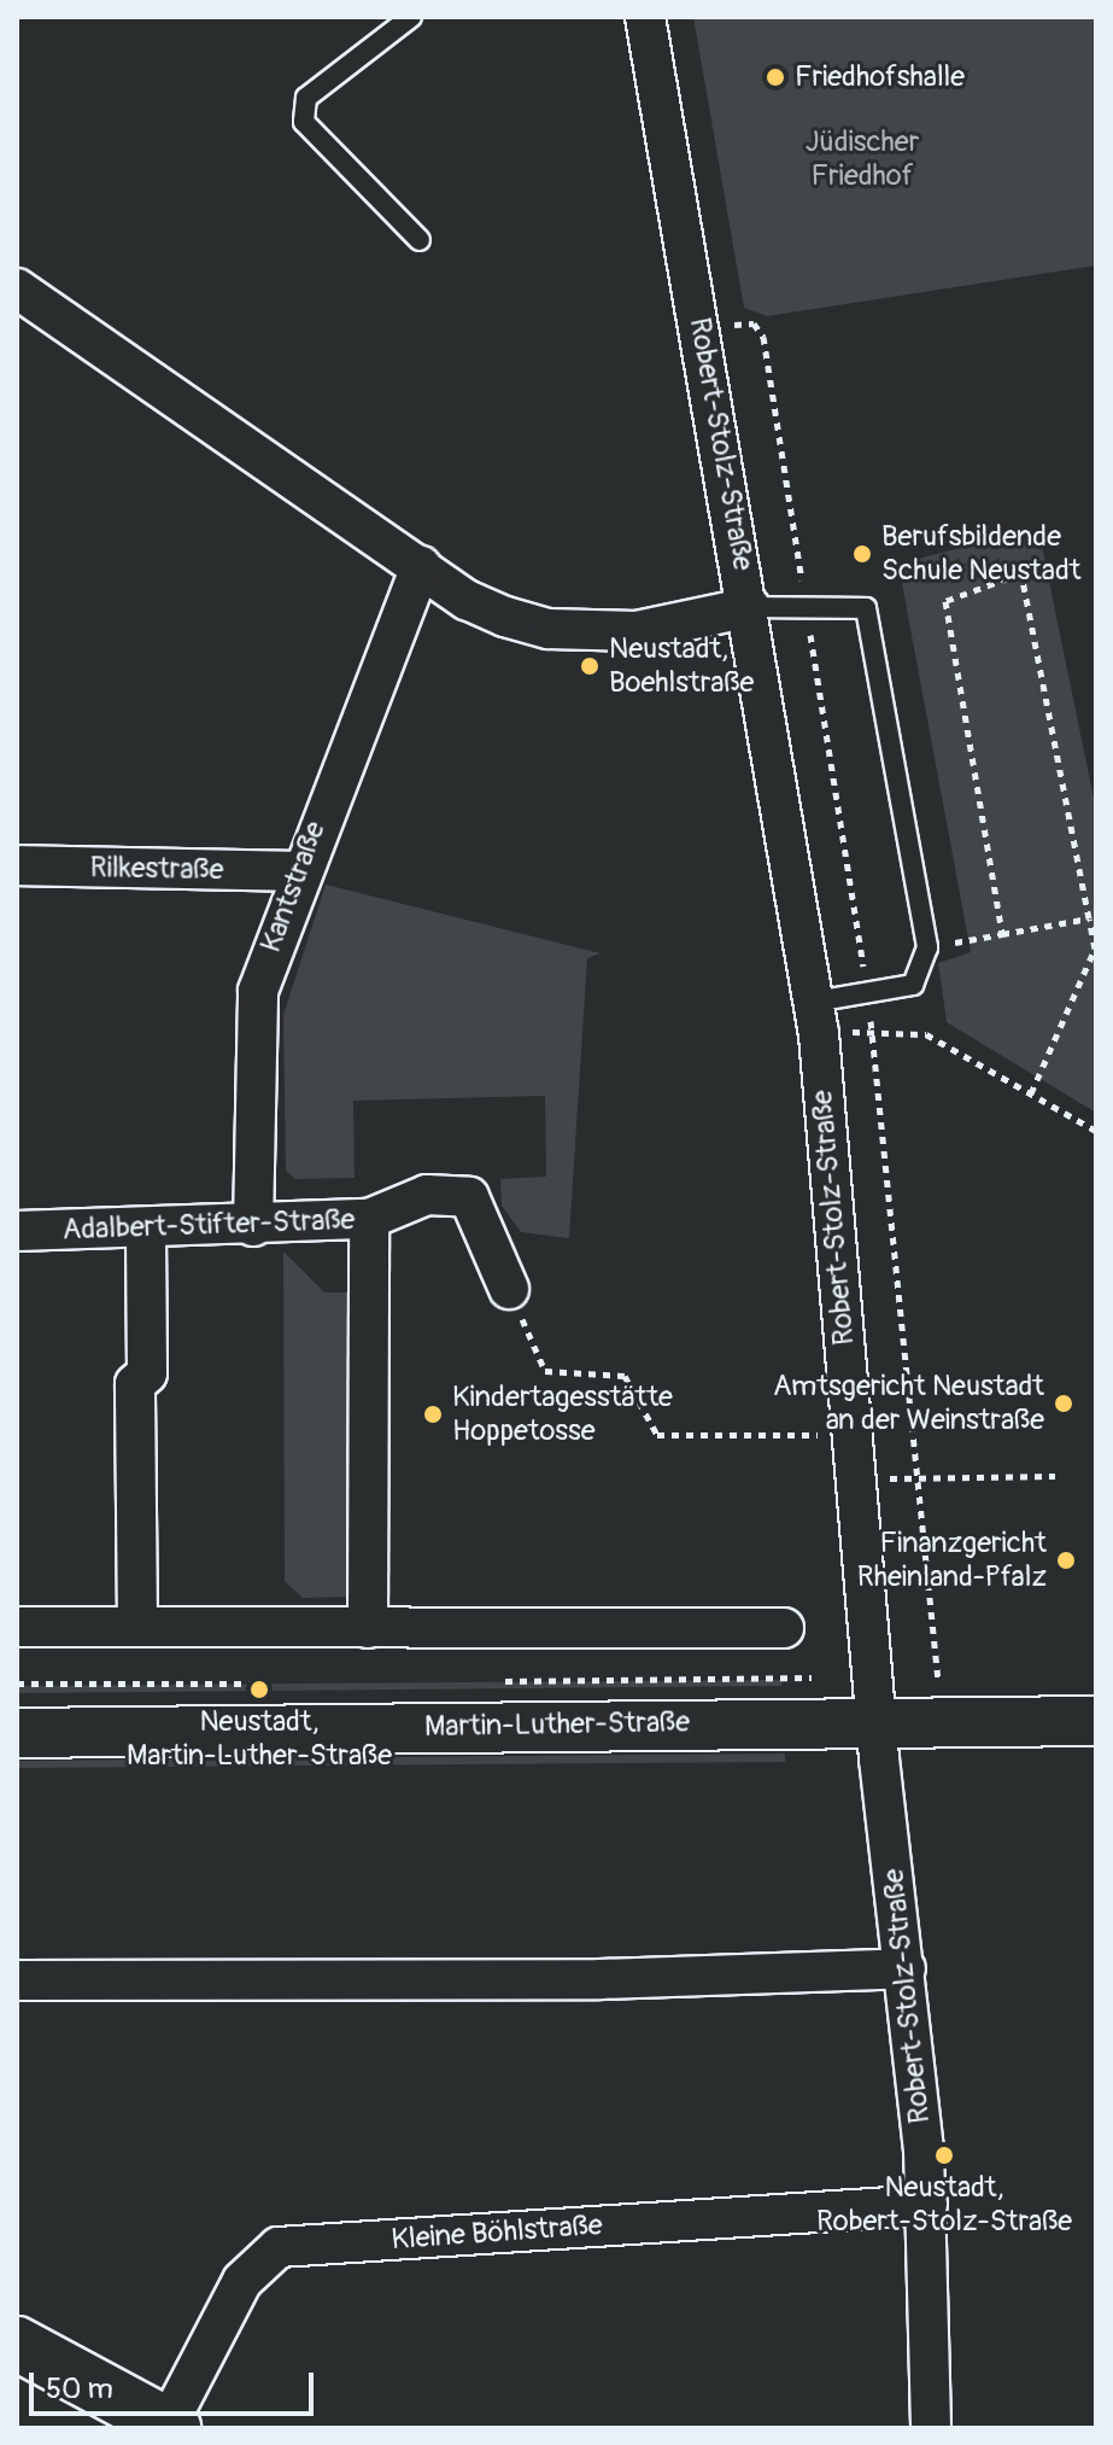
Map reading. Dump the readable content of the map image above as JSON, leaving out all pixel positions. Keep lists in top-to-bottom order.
{
  "streets": {
    "street": [
      "Robert-Stolz-Straße",
      "Rilkestraße",
      "Kantstraße",
      "Adalbert-Stifter-Straße",
      "Martin-Luther-Straße",
      "Kleine Böhlstraße"
    ]
  },
  "crossings": [
    ["Robert-Stolz-Straße", "Martin-Luther-Straße"],
    ["Robert-Stolz-Straße", "Kleine Böhlstraße"],
    ["Rilkestraße", "Kantstraße"],
    ["Kantstraße", "Adalbert-Stifter-Straße"]
  ],
  "parks": ["Jüdischer Friedhof"],
  "places": [
    "Friedhofshalle",
    "Berufsbildende Schule Neustadt",
    "Neustadt, Boehlstraße",
    "Amtsgericht Neustadt an der Weinstraße",
    "Kindertagesstätte Hoppetosse",
    "Finanzgericht Rheinland-Pfalz",
    "Neustadt, Martin-Luther-Straße",
    "Neustadt, Robert-Stolz-Straße"
  ],
  "scale_bar": "50 m"
}
